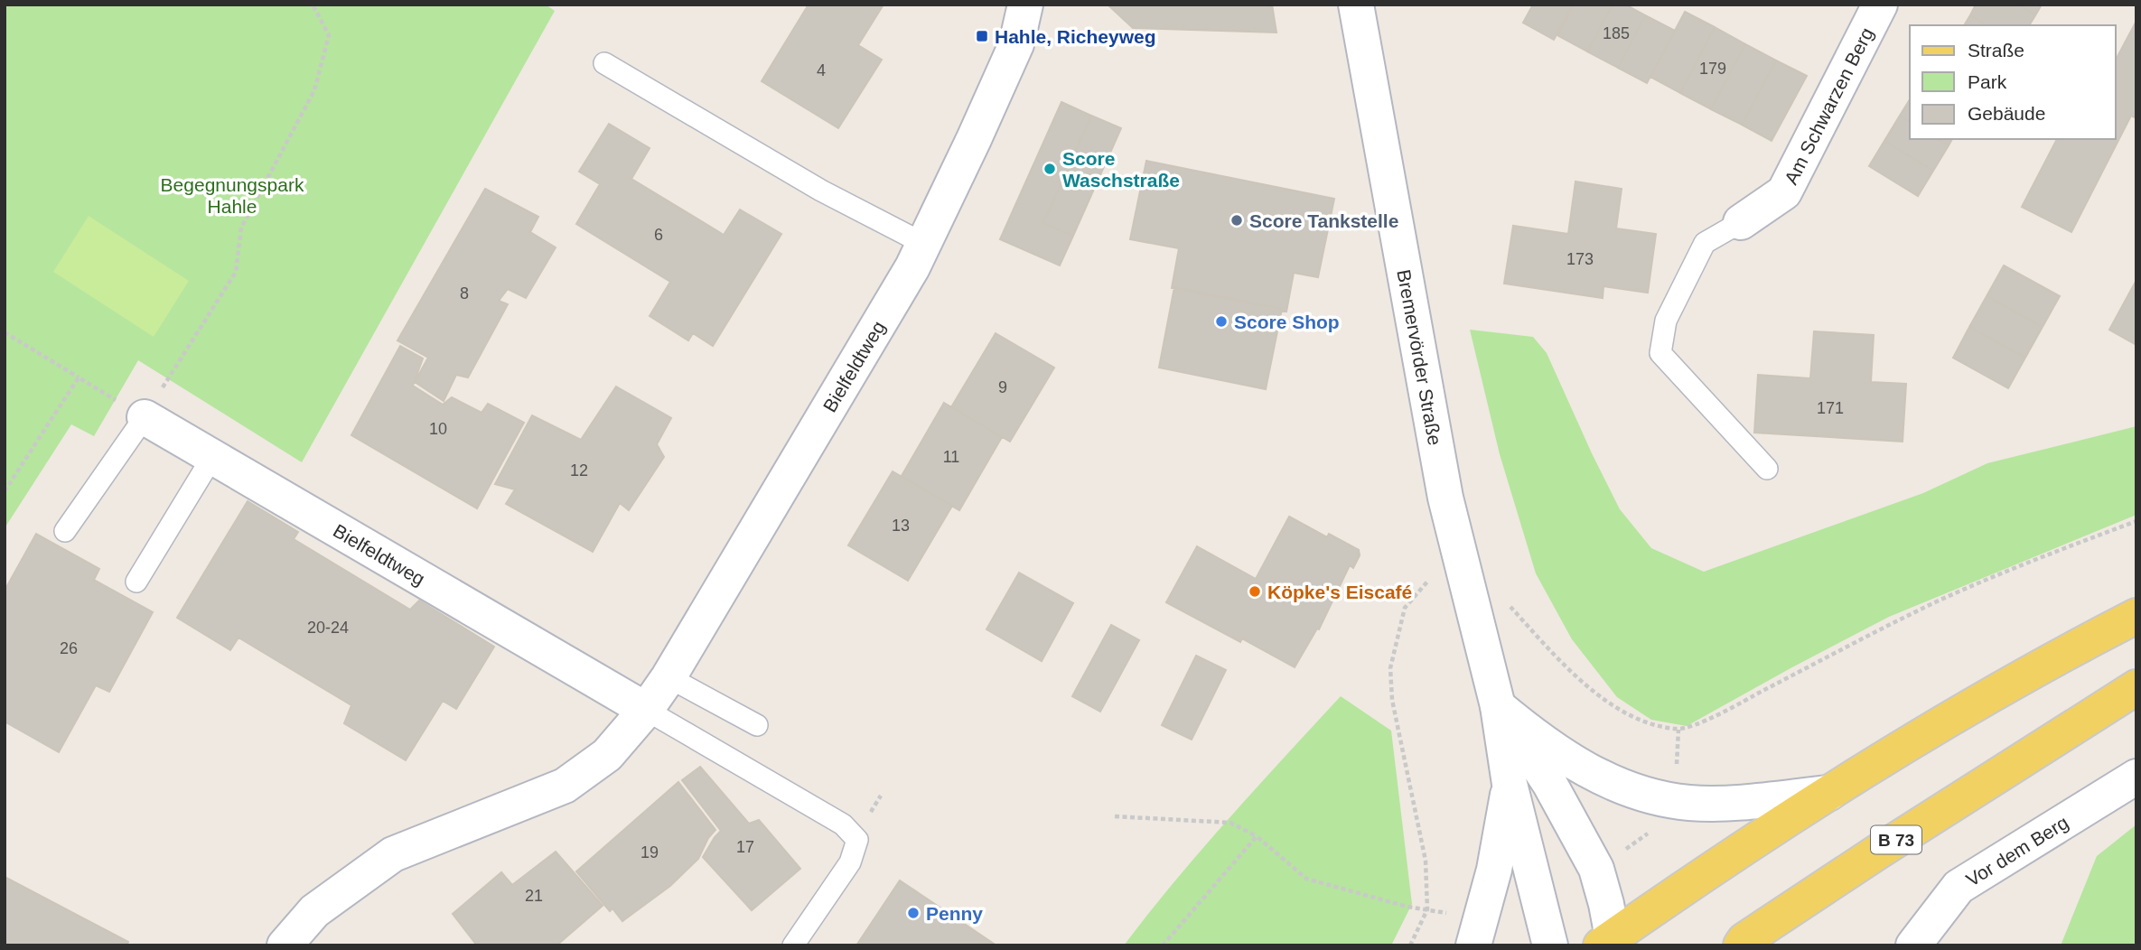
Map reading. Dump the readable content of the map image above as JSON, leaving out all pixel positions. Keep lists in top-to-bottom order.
{
  "streets": {
    "main road": ["B 73"],
    "street": [
      "Am Schwarzen Berg",
      "Bremervörder Straße",
      "Bielfeldtweg",
      "Vor dem Berg"
    ]
  },
  "parks": ["Begegnungspark Hahle"],
  "places": {
    "transit": ["Hahle, Richeyweg"],
    "other": [
      "Score Waschstraße",
      "Score Tankstelle",
      "Score Shop",
      "Köpke's Eiscafé",
      "Penny"
    ]
  },
  "house_numbers": [
    "185",
    "179",
    "4",
    "6",
    "173",
    "8",
    "9",
    "171",
    "10",
    "11",
    "12",
    "13",
    "20-24",
    "26",
    "17",
    "19",
    "21"
  ],
  "legend": ["Straße", "Park", "Gebäude"]
}
